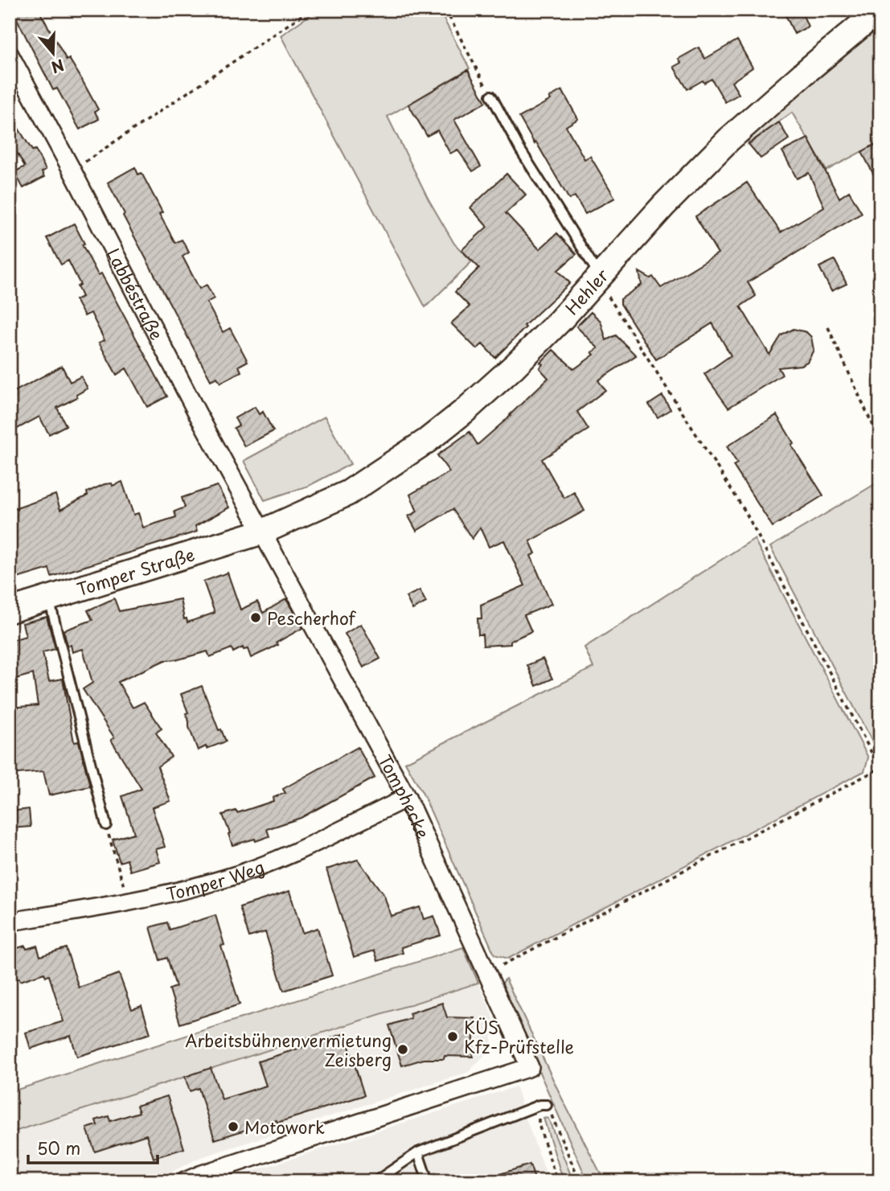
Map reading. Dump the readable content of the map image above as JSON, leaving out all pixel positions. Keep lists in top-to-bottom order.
{
  "streets": {
    "main road": ["Hehler", "Tomper Straße"],
    "street": ["Labbéstraße", "Tomphecke", "Tomper Weg"]
  },
  "crossings": [
    ["Hehler", "Labbéstraße"],
    ["Hehler", "Tomper Straße"],
    ["Hehler", "Tomphecke"],
    ["Labbéstraße", "Tomper Straße"],
    ["Labbéstraße", "Tomphecke"],
    ["Tomper Straße", "Tomphecke"],
    ["Tomphecke", "Tomper Weg"]
  ],
  "places": [
    "Pescherhof",
    "KÜS Kfz-Prüfstelle",
    "Arbeitsbühnenvermietung Zeisberg",
    "Motowork"
  ],
  "scale_bar": "50 m",
  "north": "bottom"
}
